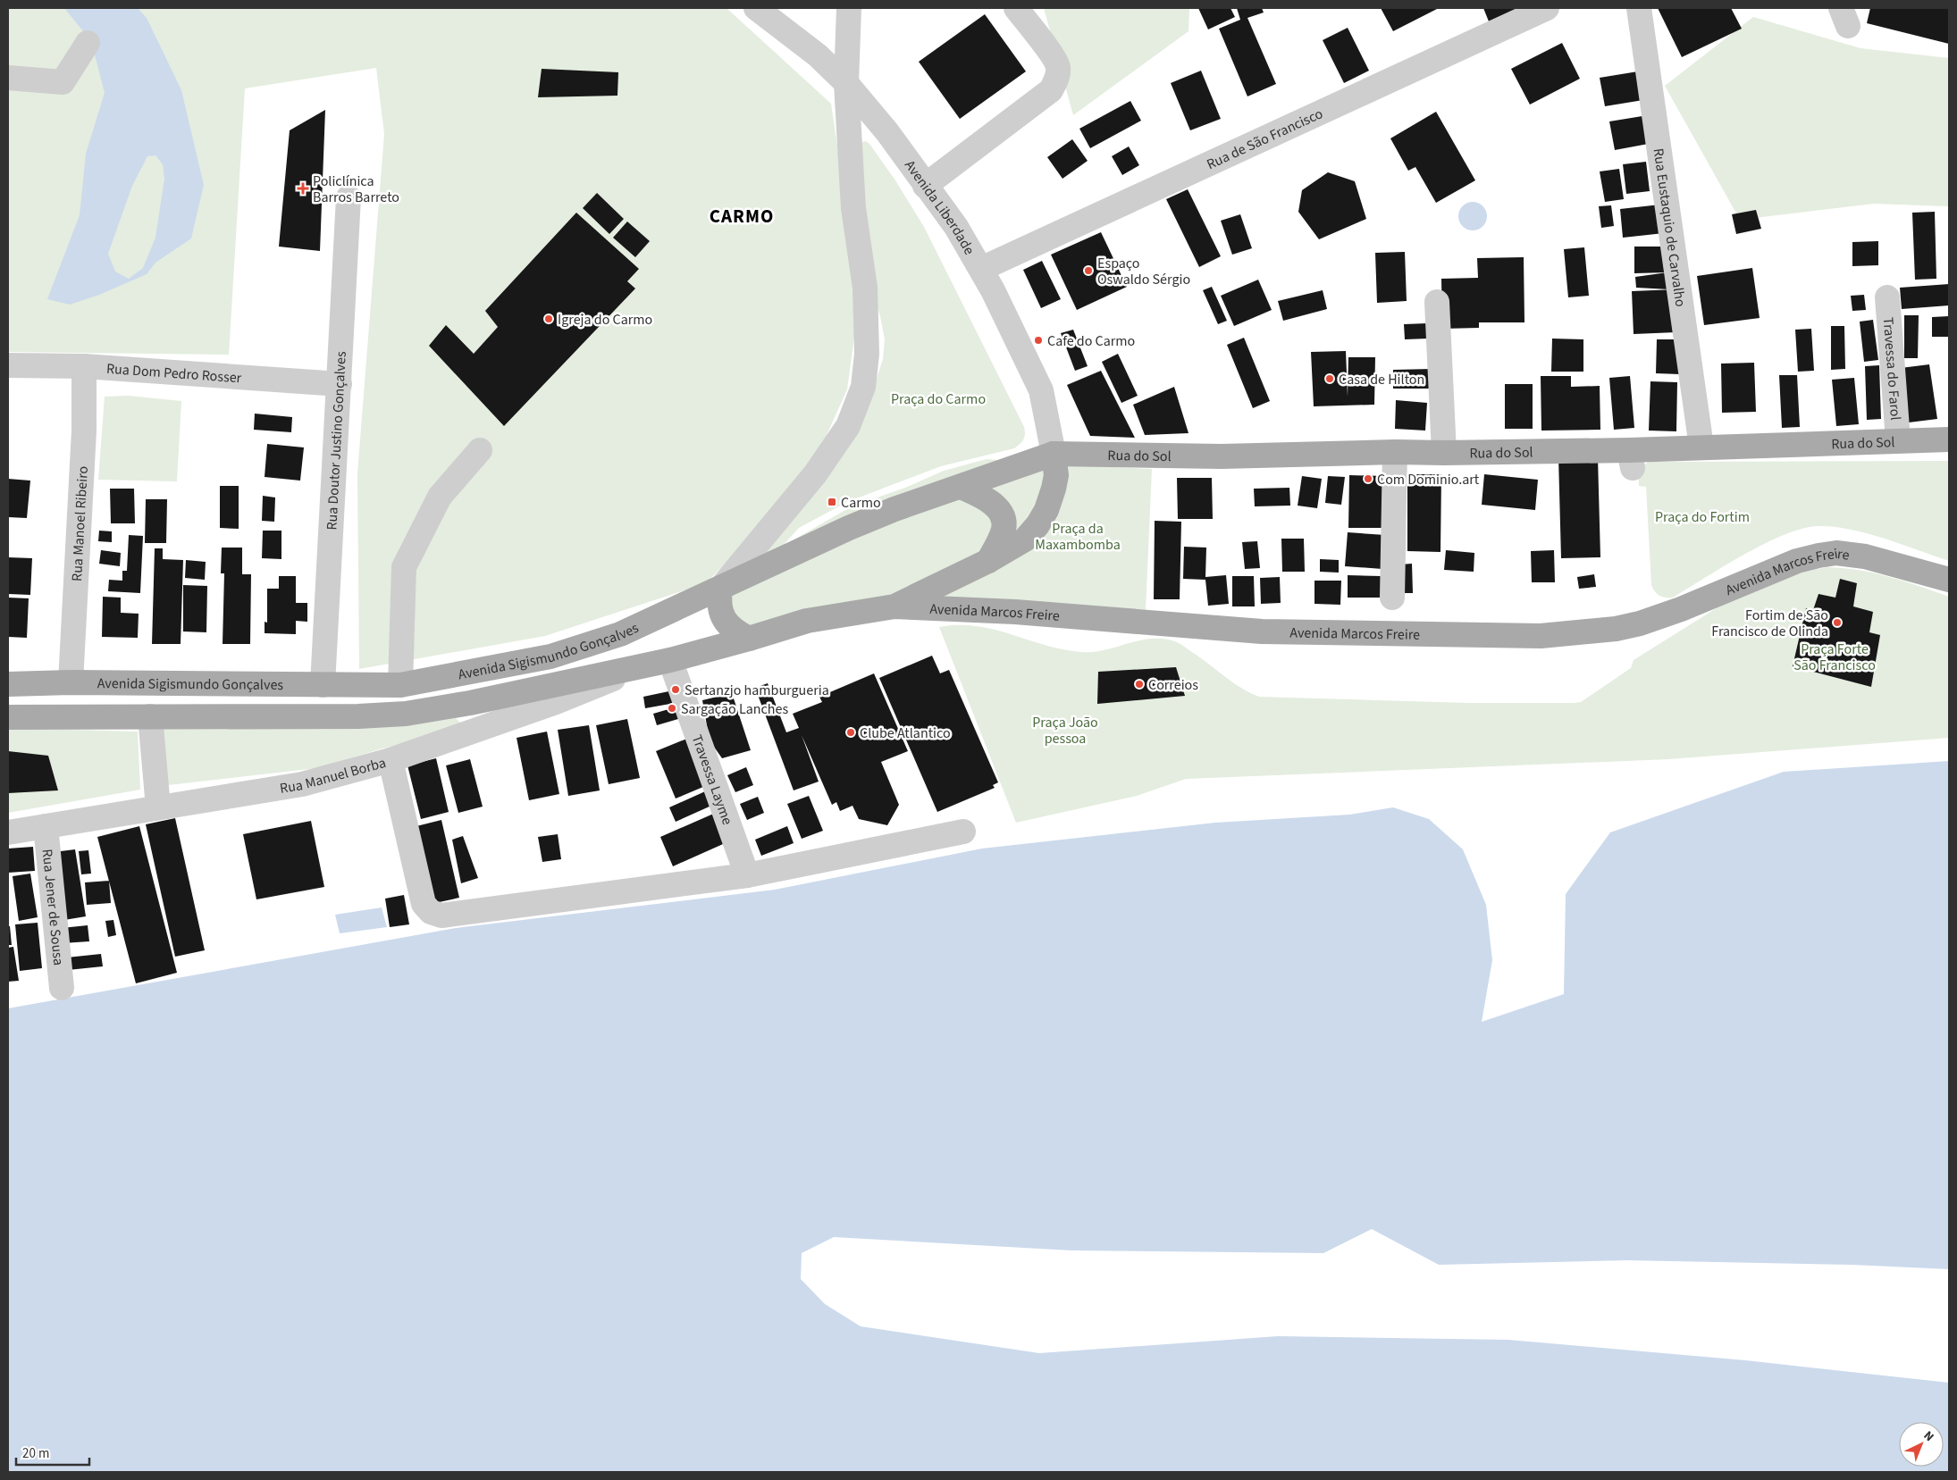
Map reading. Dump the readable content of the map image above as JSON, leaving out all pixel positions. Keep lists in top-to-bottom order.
{
  "streets": {
    "main road": ["Rua do Sol", "Avenida Marcos Freire", "Avenida Sigismundo Gonçalves"],
    "street": [
      "Rua de São Francisco",
      "Avenida Liberdade",
      "Rua Eustaquio de Carvalho",
      "Travessa do Farol",
      "Rua Dom Pedro Rosser",
      "Rua Doutor Justino Gonçalves",
      "Rua Manoel Ribeiro",
      "Rua Manuel Borba",
      "Travessa Layme",
      "Rua Jener de Sousa"
    ]
  },
  "crossings": [
    ["Rua de São Francisco", "Avenida Liberdade"],
    ["Avenida Liberdade", "Rua do Sol"],
    ["Avenida Liberdade", "Avenida Sigismundo Gonçalves"],
    ["Rua Eustaquio de Carvalho", "Rua do Sol"],
    ["Travessa do Farol", "Rua do Sol"],
    ["Rua Dom Pedro Rosser", "Rua Doutor Justino Gonçalves"],
    ["Rua Dom Pedro Rosser", "Rua Manoel Ribeiro"],
    ["Rua Doutor Justino Gonçalves", "Avenida Sigismundo Gonçalves"],
    ["Rua do Sol", "Avenida Sigismundo Gonçalves"],
    ["Rua Manoel Ribeiro", "Avenida Sigismundo Gonçalves"],
    ["Rua Manuel Borba", "Rua Jener de Sousa"]
  ],
  "districts": ["CARMO"],
  "parks": [
    "Praça do Carmo",
    "Praça do Fortim",
    "Praça da Maxambomba",
    "Praça Forte São Francisco",
    "Praça João pessoa"
  ],
  "places": {
    "health": ["Policlínica Barros Barreto"],
    "other": [
      "Espaço Oswaldo Sérgio",
      "Igreja do Carmo",
      "Cafe do Carmo",
      "Casa de Hilton",
      "Com Dominio.art",
      "Fortim de São Francisco de Olinda",
      "Correios",
      "Sertanzjo hamburgueria",
      "Sargação Lanches",
      "Clube Atlantico"
    ],
    "transit": ["Carmo"]
  },
  "scale_bar": "20 m",
  "north": "top right"
}
